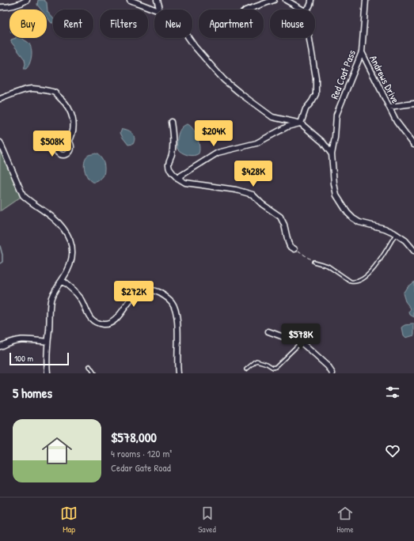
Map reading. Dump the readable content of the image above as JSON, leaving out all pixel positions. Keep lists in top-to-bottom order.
{
  "streets": {
    "street": ["Red Coat Pass", "Andrews Drive"]
  },
  "crossings": [
    ["Red Coat Pass", "Andrews Drive"]
  ],
  "scale_bar": "100 m",
  "page": {
    "chip": [
      "Buy",
      "Rent",
      "Filters",
      "New",
      "Apartment",
      "House"
    ],
    "price": [
      "$204K",
      "$508K",
      "$428K",
      "$272K",
      "$578K"
    ],
    "scale": "100 m",
    "heading": "5 homes",
    "list": [
      {
        "name": "$578,000",
        "note": "4 rooms · 120 m² · Cedar Gate Road"
      }
    ],
    "tabs": ["Map", "Saved", "Home"]
  }
}
